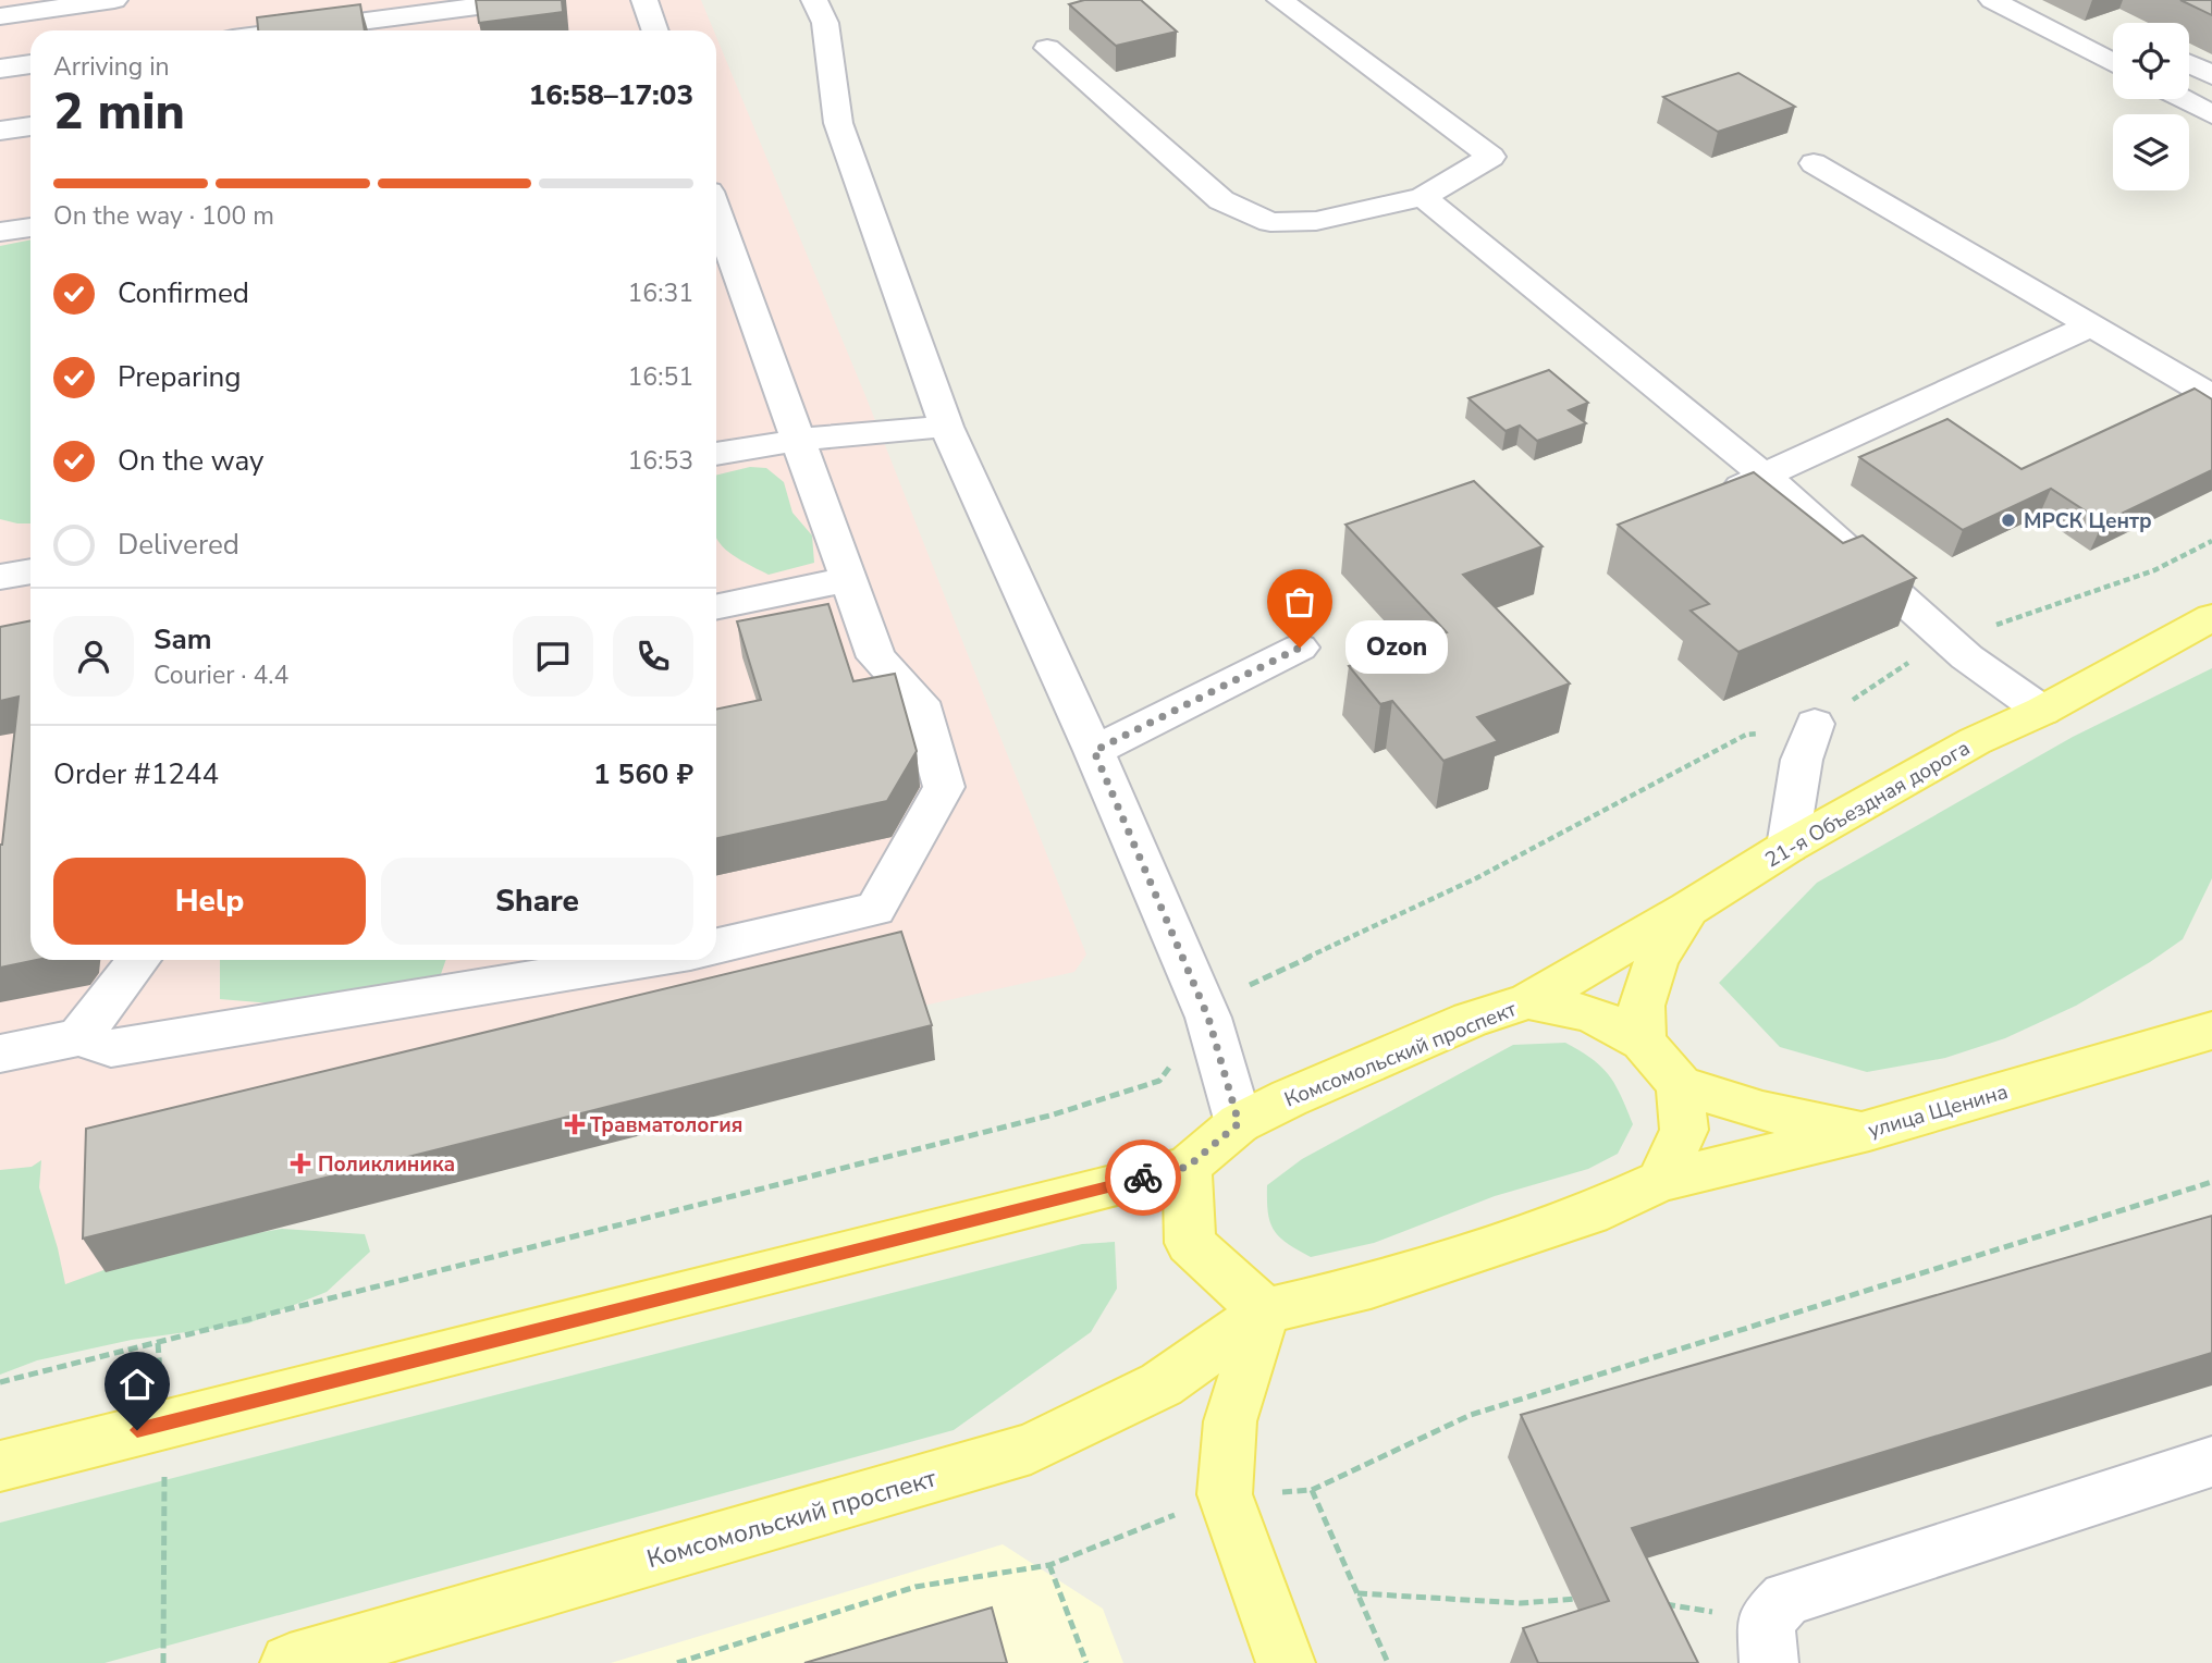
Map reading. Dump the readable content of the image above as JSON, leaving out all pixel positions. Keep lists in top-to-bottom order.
{
  "streets": {
    "main road": ["21-я Объездная дорога", "Комсомольский проспект", "улица Щенина"]
  },
  "crossings": [
    ["21-я Объездная дорога", "Комсомольский проспект"],
    ["Комсомольский проспект", "улица Щенина"]
  ],
  "places": {
    "other": ["МРСК Центр", "Ozon"],
    "health": ["Травматология", "Поликлиника"]
  },
  "page": {
    "heading": ["2 min", "Arriving in", "16:58–17:03"],
    "panel": [
      "Sam",
      "Courier · 4.4",
      "Order #1244",
      "1 560 ₽"
    ],
    "bar": "On the way · 100 m",
    "list": [
      ["Confirmed", "16:31"],
      ["Preparing", "16:51"],
      ["On the way", "16:53"],
      "Delivered"
    ],
    "bubble": "Ozon",
    "buttons": ["Help", "Share"]
  }
}
